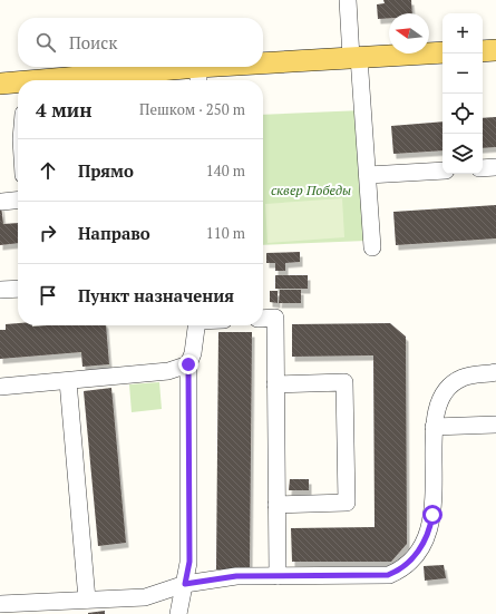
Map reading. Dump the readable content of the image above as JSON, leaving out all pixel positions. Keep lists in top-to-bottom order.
{
  "parks": ["сквер Победы"],
  "north": "left",
  "page": {
    "map_buttons": ["+", "−"],
    "search": "Поиск",
    "heading": ["4 мин", "Пешком · 250 m"],
    "list": [
      ["Прямо", "140 m"],
      ["Направо", "110 m"],
      "Пункт назначения"
    ]
  }
}
